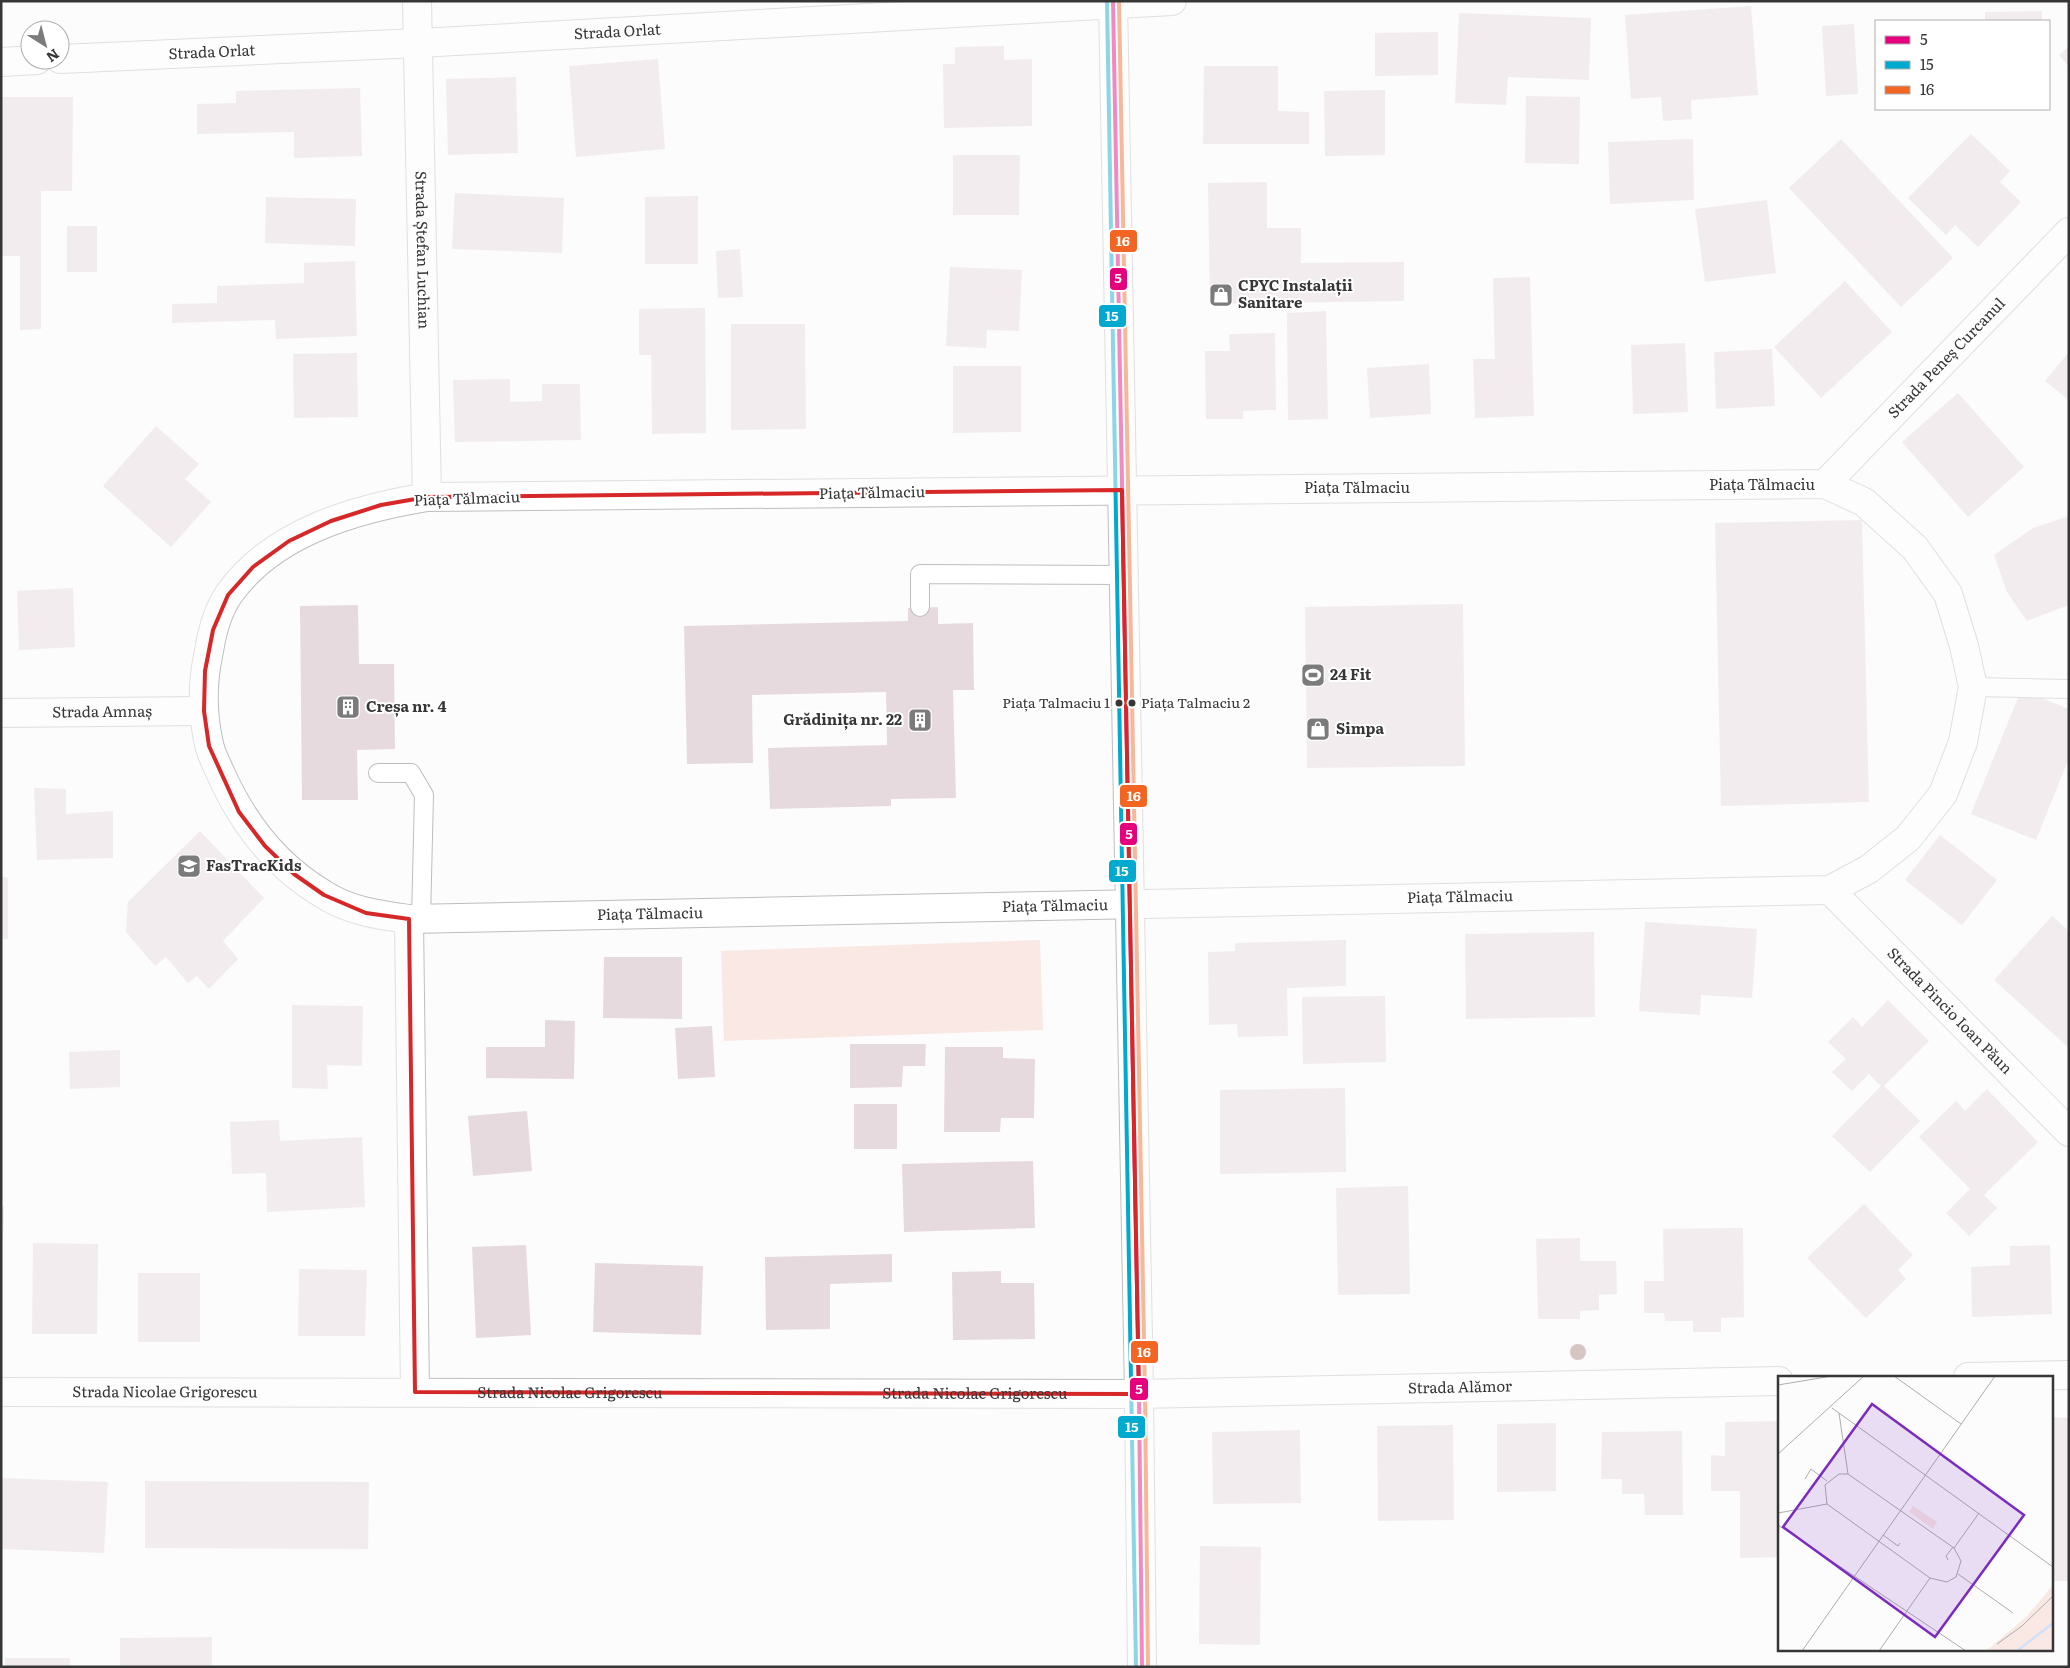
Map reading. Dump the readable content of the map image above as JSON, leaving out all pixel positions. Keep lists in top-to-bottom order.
{
  "streets": {
    "street": [
      "Strada Orlat",
      "Strada Ștefan Luchian",
      "Strada Peneș Curcanul",
      "Piața Tălmaciu",
      "Strada Amnaș",
      "Strada Pincio Ioan Păun",
      "Strada Alămor",
      "Strada Nicolae Grigorescu"
    ]
  },
  "crossings": [
    ["Strada Orlat", "Strada Ștefan Luchian"],
    ["Strada Ștefan Luchian", "Piața Tălmaciu"],
    ["Strada Peneș Curcanul", "Piața Tălmaciu"],
    ["Piața Tălmaciu", "Strada Amnaș"],
    ["Piața Tălmaciu", "Strada Pincio Ioan Păun"],
    ["Strada Alămor", "Strada Nicolae Grigorescu"]
  ],
  "places": {
    "shop": ["CPYC Instalații Sanitare", "Simpa"],
    "sports": ["24 Fit"],
    "other": ["Piața Talmaciu 1", "Piața Talmaciu 2"],
    "building": ["Creșa nr. 4", "Grădinița nr. 22"],
    "school or university": ["FasTracKids"]
  },
  "lines": ["transit line 5", "transit line 15", "transit line 16"],
  "legend": ["5", "15", "16"],
  "north": "bottom right"
}
